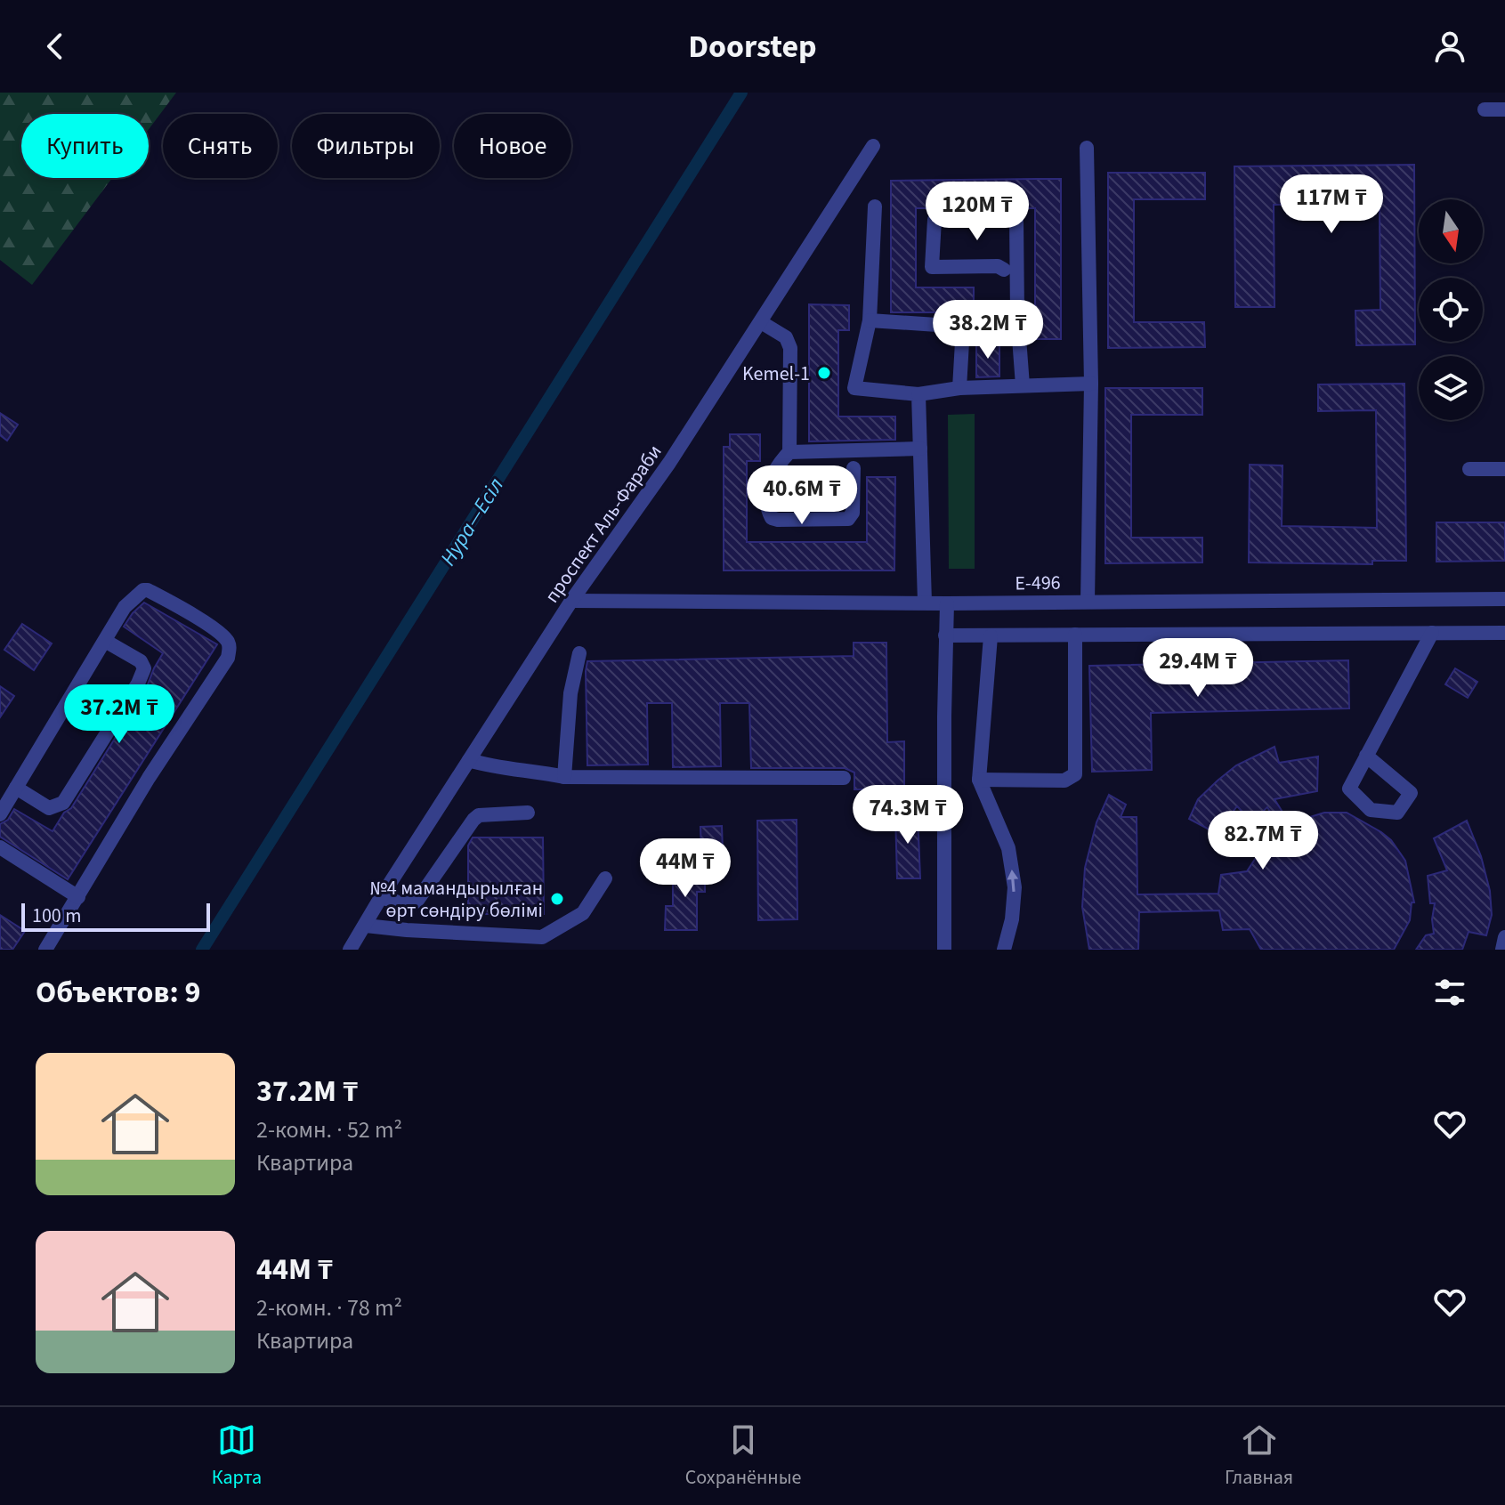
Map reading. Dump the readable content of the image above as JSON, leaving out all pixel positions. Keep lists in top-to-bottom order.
{
  "streets": {
    "street": ["проспект Аль-Фараби", "E-496"]
  },
  "crossings": [
    ["проспект Аль-Фараби", "E-496"]
  ],
  "water": ["Нура—Есіл"],
  "places": ["Kemel-1", "№4 мамандырылған өрт сөндіру бөлімі"],
  "scale_bar": "100 m",
  "north": "bottom",
  "page": {
    "header": "Doorstep",
    "chip": [
      "Купить",
      "Снять",
      "Фильтры",
      "Новое"
    ],
    "price": [
      "117M ₸",
      "120M ₸",
      "38.2M ₸",
      "40.6M ₸",
      "29.4M ₸",
      "37.2M ₸",
      "74.3M ₸",
      "82.7M ₸",
      "44M ₸"
    ],
    "scale": "100 m",
    "heading": "Объектов: 9",
    "list": [
      {
        "name": "37.2M ₸",
        "note": "2-комн. · 52 m² · Квартира"
      },
      {
        "name": "44M ₸",
        "note": "2-комн. · 78 m² · Квартира"
      }
    ],
    "tabs": ["Карта", "Сохранённые", "Главная"]
  }
}
